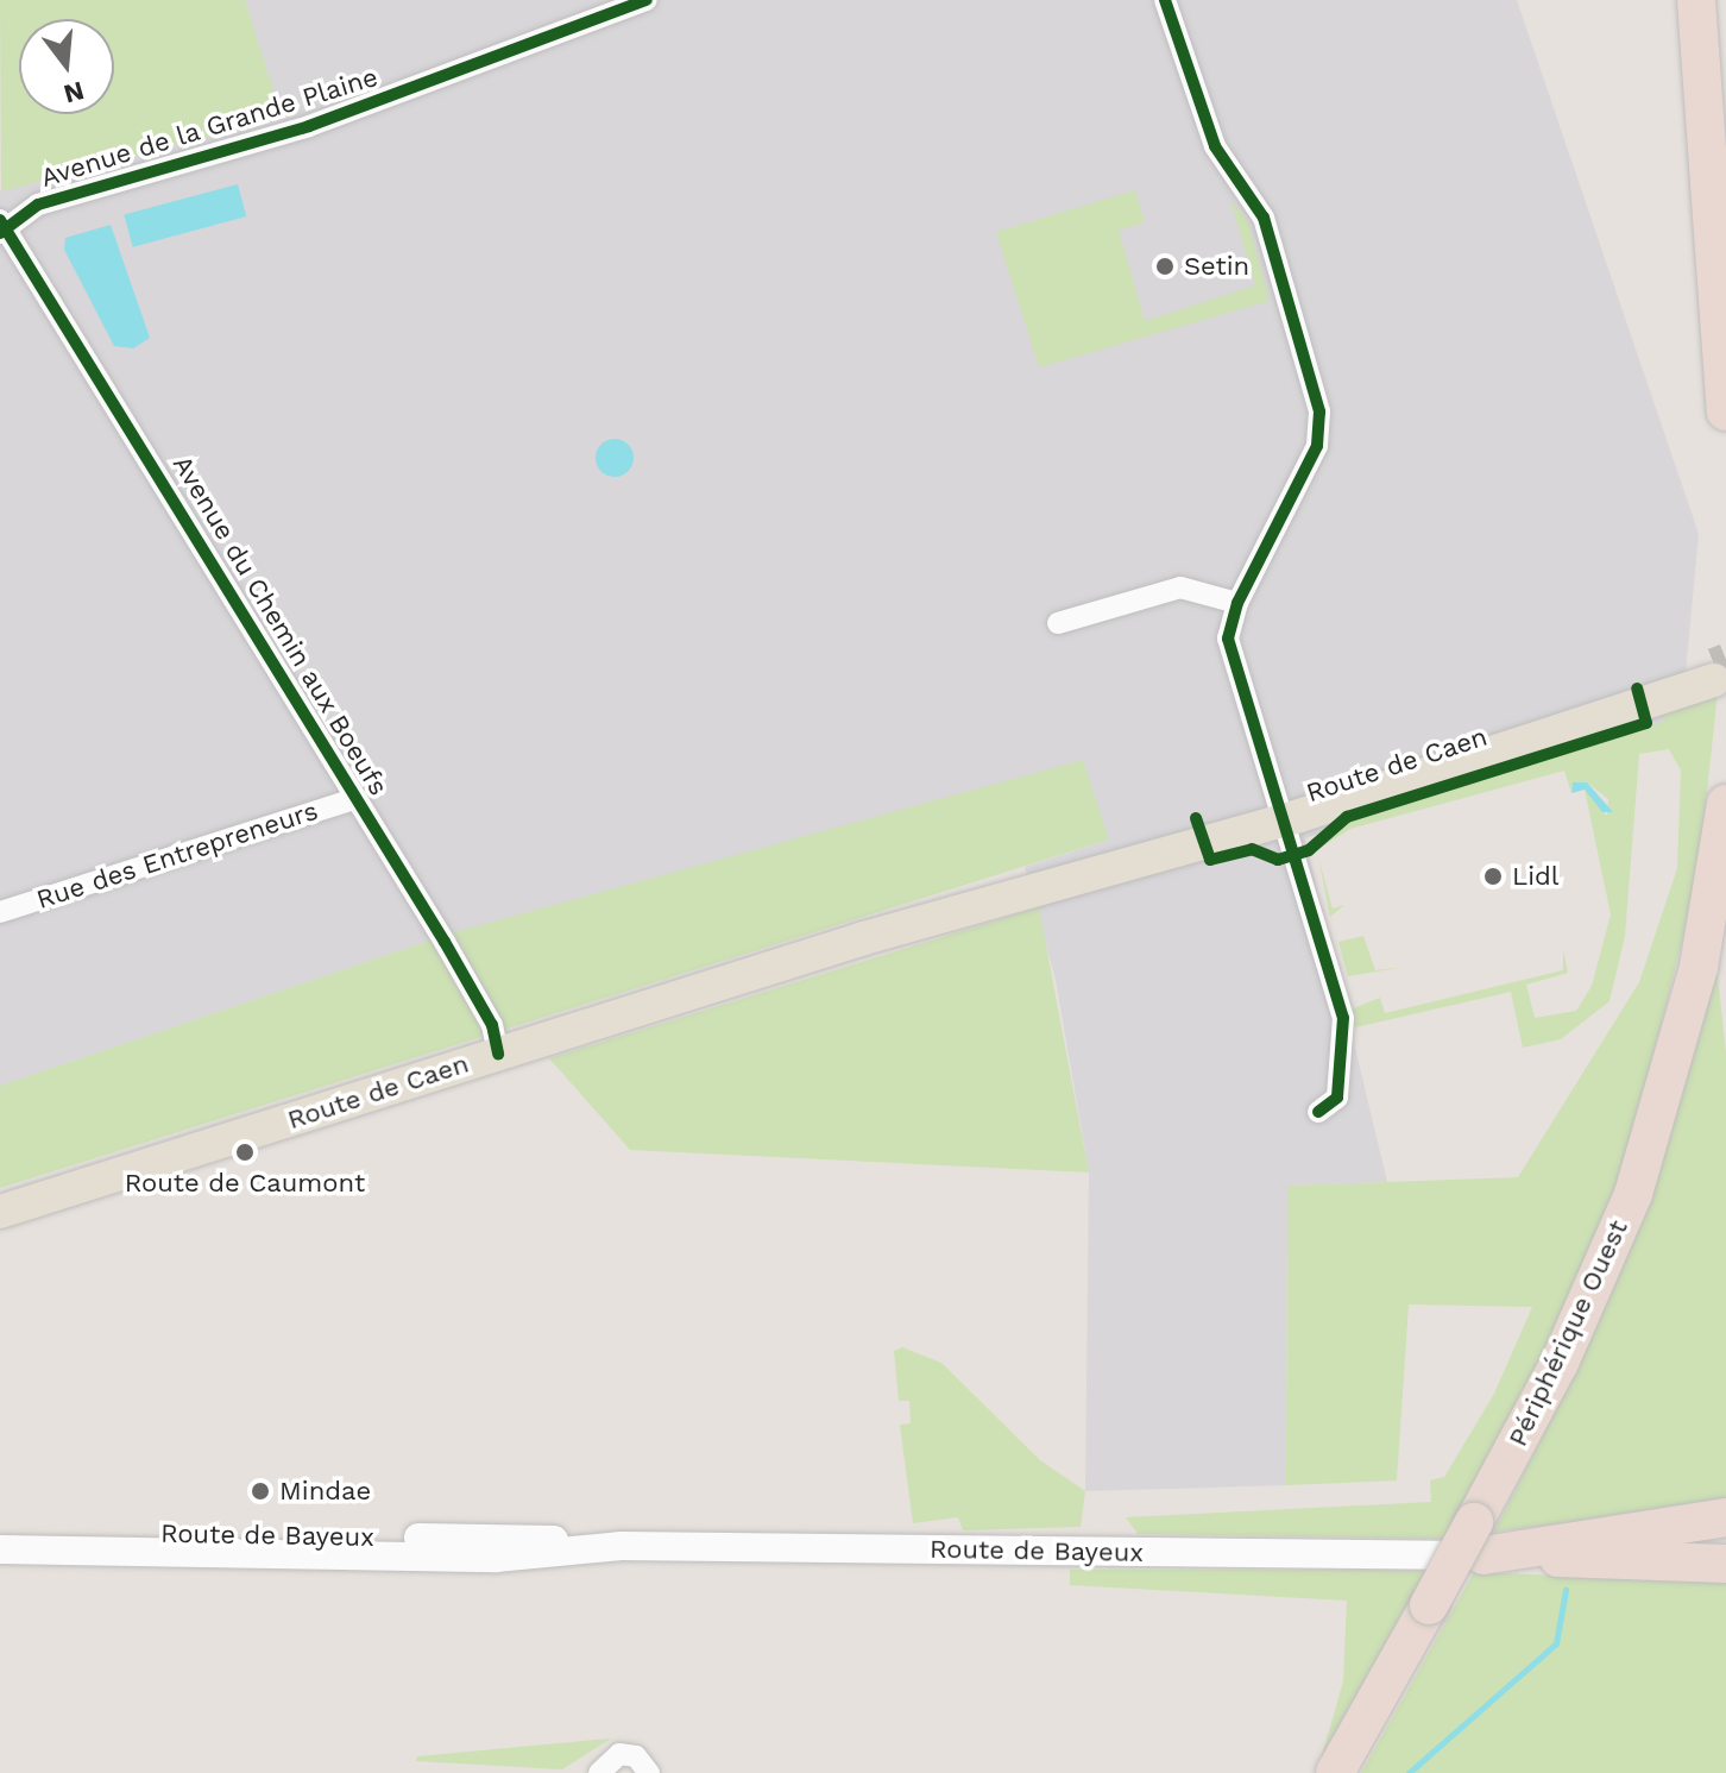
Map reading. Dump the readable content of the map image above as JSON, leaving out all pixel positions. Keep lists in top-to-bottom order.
{
  "streets": {
    "highway": ["Périphérique Ouest"],
    "main road": ["Route de Caen", "Route de Bayeux"],
    "street": ["Avenue de la Grande Plaine", "Avenue du Chemin aux Boeufs", "Rue des Entrepreneurs"]
  },
  "crossings": [
    ["Avenue de la Grande Plaine", "Avenue du Chemin aux Boeufs"],
    ["Avenue du Chemin aux Boeufs", "Route de Caen"],
    ["Avenue du Chemin aux Boeufs", "Rue des Entrepreneurs"],
    ["Périphérique Ouest", "Route de Bayeux"]
  ],
  "places": [
    "Setin",
    "Lidl",
    "Route de Caumont",
    "Mindae"
  ],
  "north": "bottom"
}
